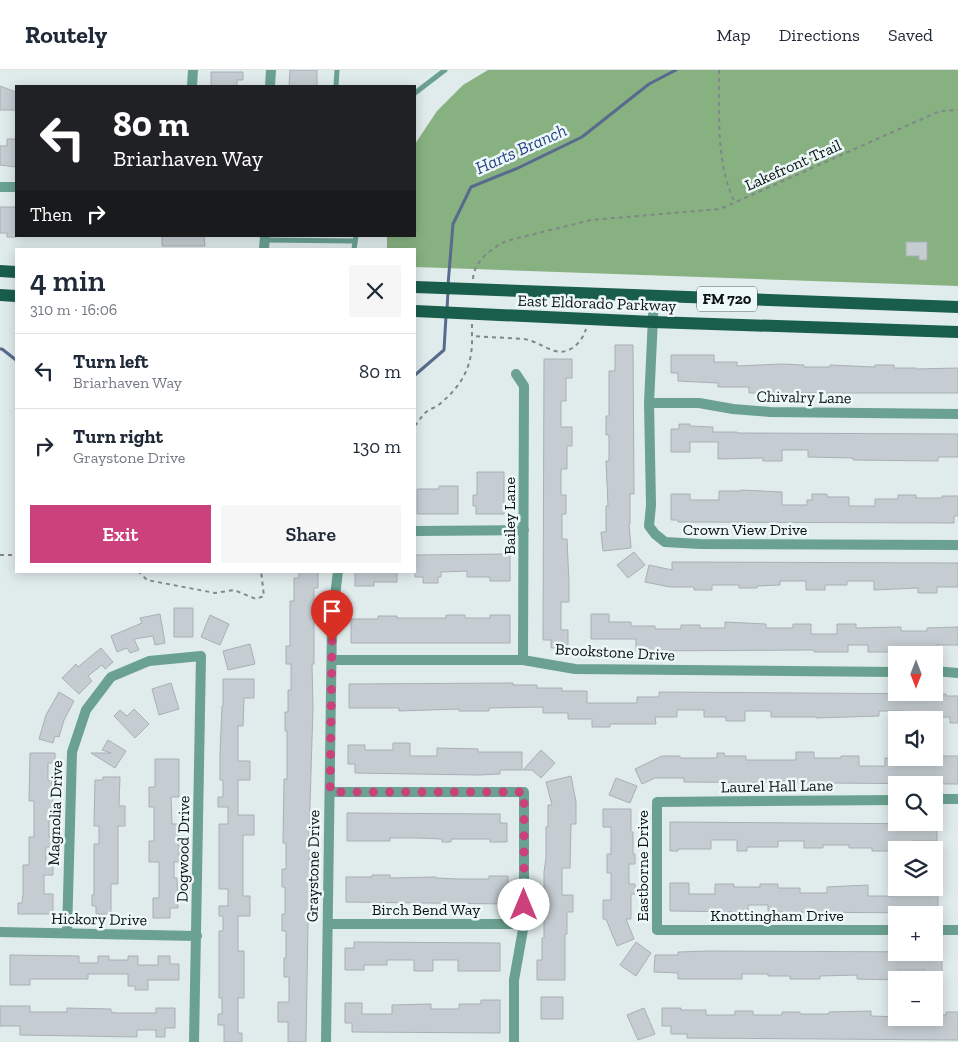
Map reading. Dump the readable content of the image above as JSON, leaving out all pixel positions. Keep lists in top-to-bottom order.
{
  "streets": {
    "main road": ["FM 720", "East Eldorado Parkway"],
    "street": [
      "Chivalry Lane",
      "Bailey Lane",
      "Crown View Drive",
      "Brookstone Drive",
      "Laurel Hall Lane",
      "Magnolia Drive",
      "Dogwood Drive",
      "Graystone Drive",
      "Eastborne Drive",
      "Birch Bend Way",
      "Knottingham Drive",
      "Hickory Drive"
    ],
    "path": ["Lakefront Trail"]
  },
  "crossings": [
    ["East Eldorado Parkway", "Crown View Drive"],
    ["Chivalry Lane", "Crown View Drive"],
    ["Bailey Lane", "Brookstone Drive"],
    ["Brookstone Drive", "Graystone Drive"],
    ["Laurel Hall Lane", "Eastborne Drive"],
    ["Magnolia Drive", "Dogwood Drive"],
    ["Magnolia Drive", "Hickory Drive"],
    ["Dogwood Drive", "Hickory Drive"],
    ["Graystone Drive", "Birch Bend Way"],
    ["Eastborne Drive", "Knottingham Drive"]
  ],
  "water": ["Harts Branch"],
  "north": "bottom",
  "page": {
    "header": "Routely",
    "nav": ["Map", "Directions", "Saved"],
    "turn": ["80 m", "Briarhaven Way"],
    "then": "Then",
    "heading": ["4 min", "310 m · 16:06"],
    "list": [
      {
        "name": "Turn left",
        "note": "Briarhaven Way",
        "value": "80 m"
      },
      {
        "name": "Turn right",
        "note": "Graystone Drive",
        "value": "130 m"
      }
    ],
    "buttons": ["Exit", "Share"],
    "map_buttons": ["+", "−"]
  }
}
